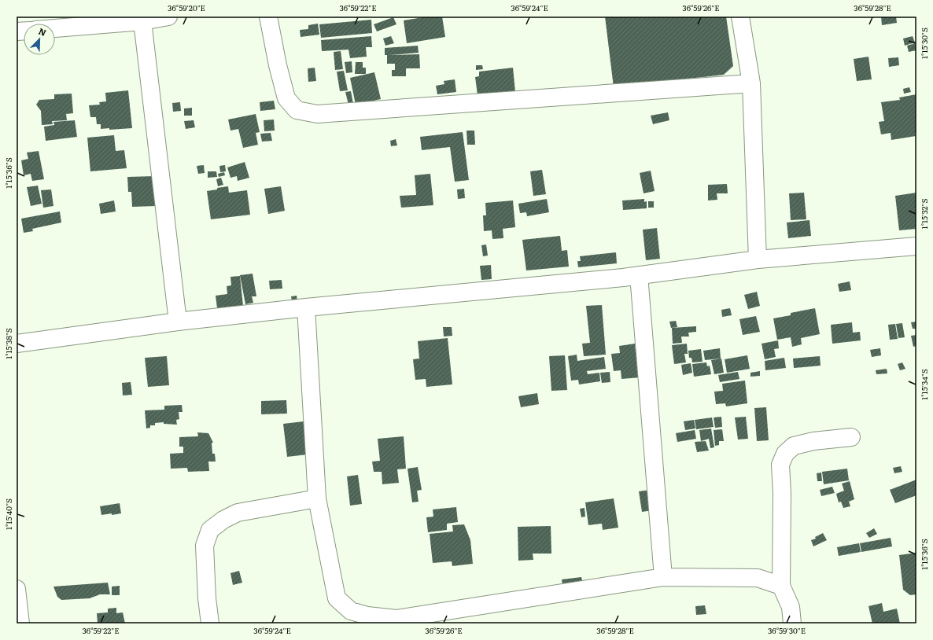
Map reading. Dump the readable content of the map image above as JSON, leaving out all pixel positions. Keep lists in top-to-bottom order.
{
  "north": "top right",
  "coordinates": [
    "36°59'20\"E",
    "36°59'22\"E",
    "36°59'24\"E",
    "36°59'26\"E",
    "36°59'28\"E",
    "1°15'30\"S",
    "1°15'36\"S",
    "1°15'32\"S",
    "1°15'38\"S",
    "1°15'34\"S",
    "1°15'40\"S",
    "36°59'30\"E"
  ]
}
